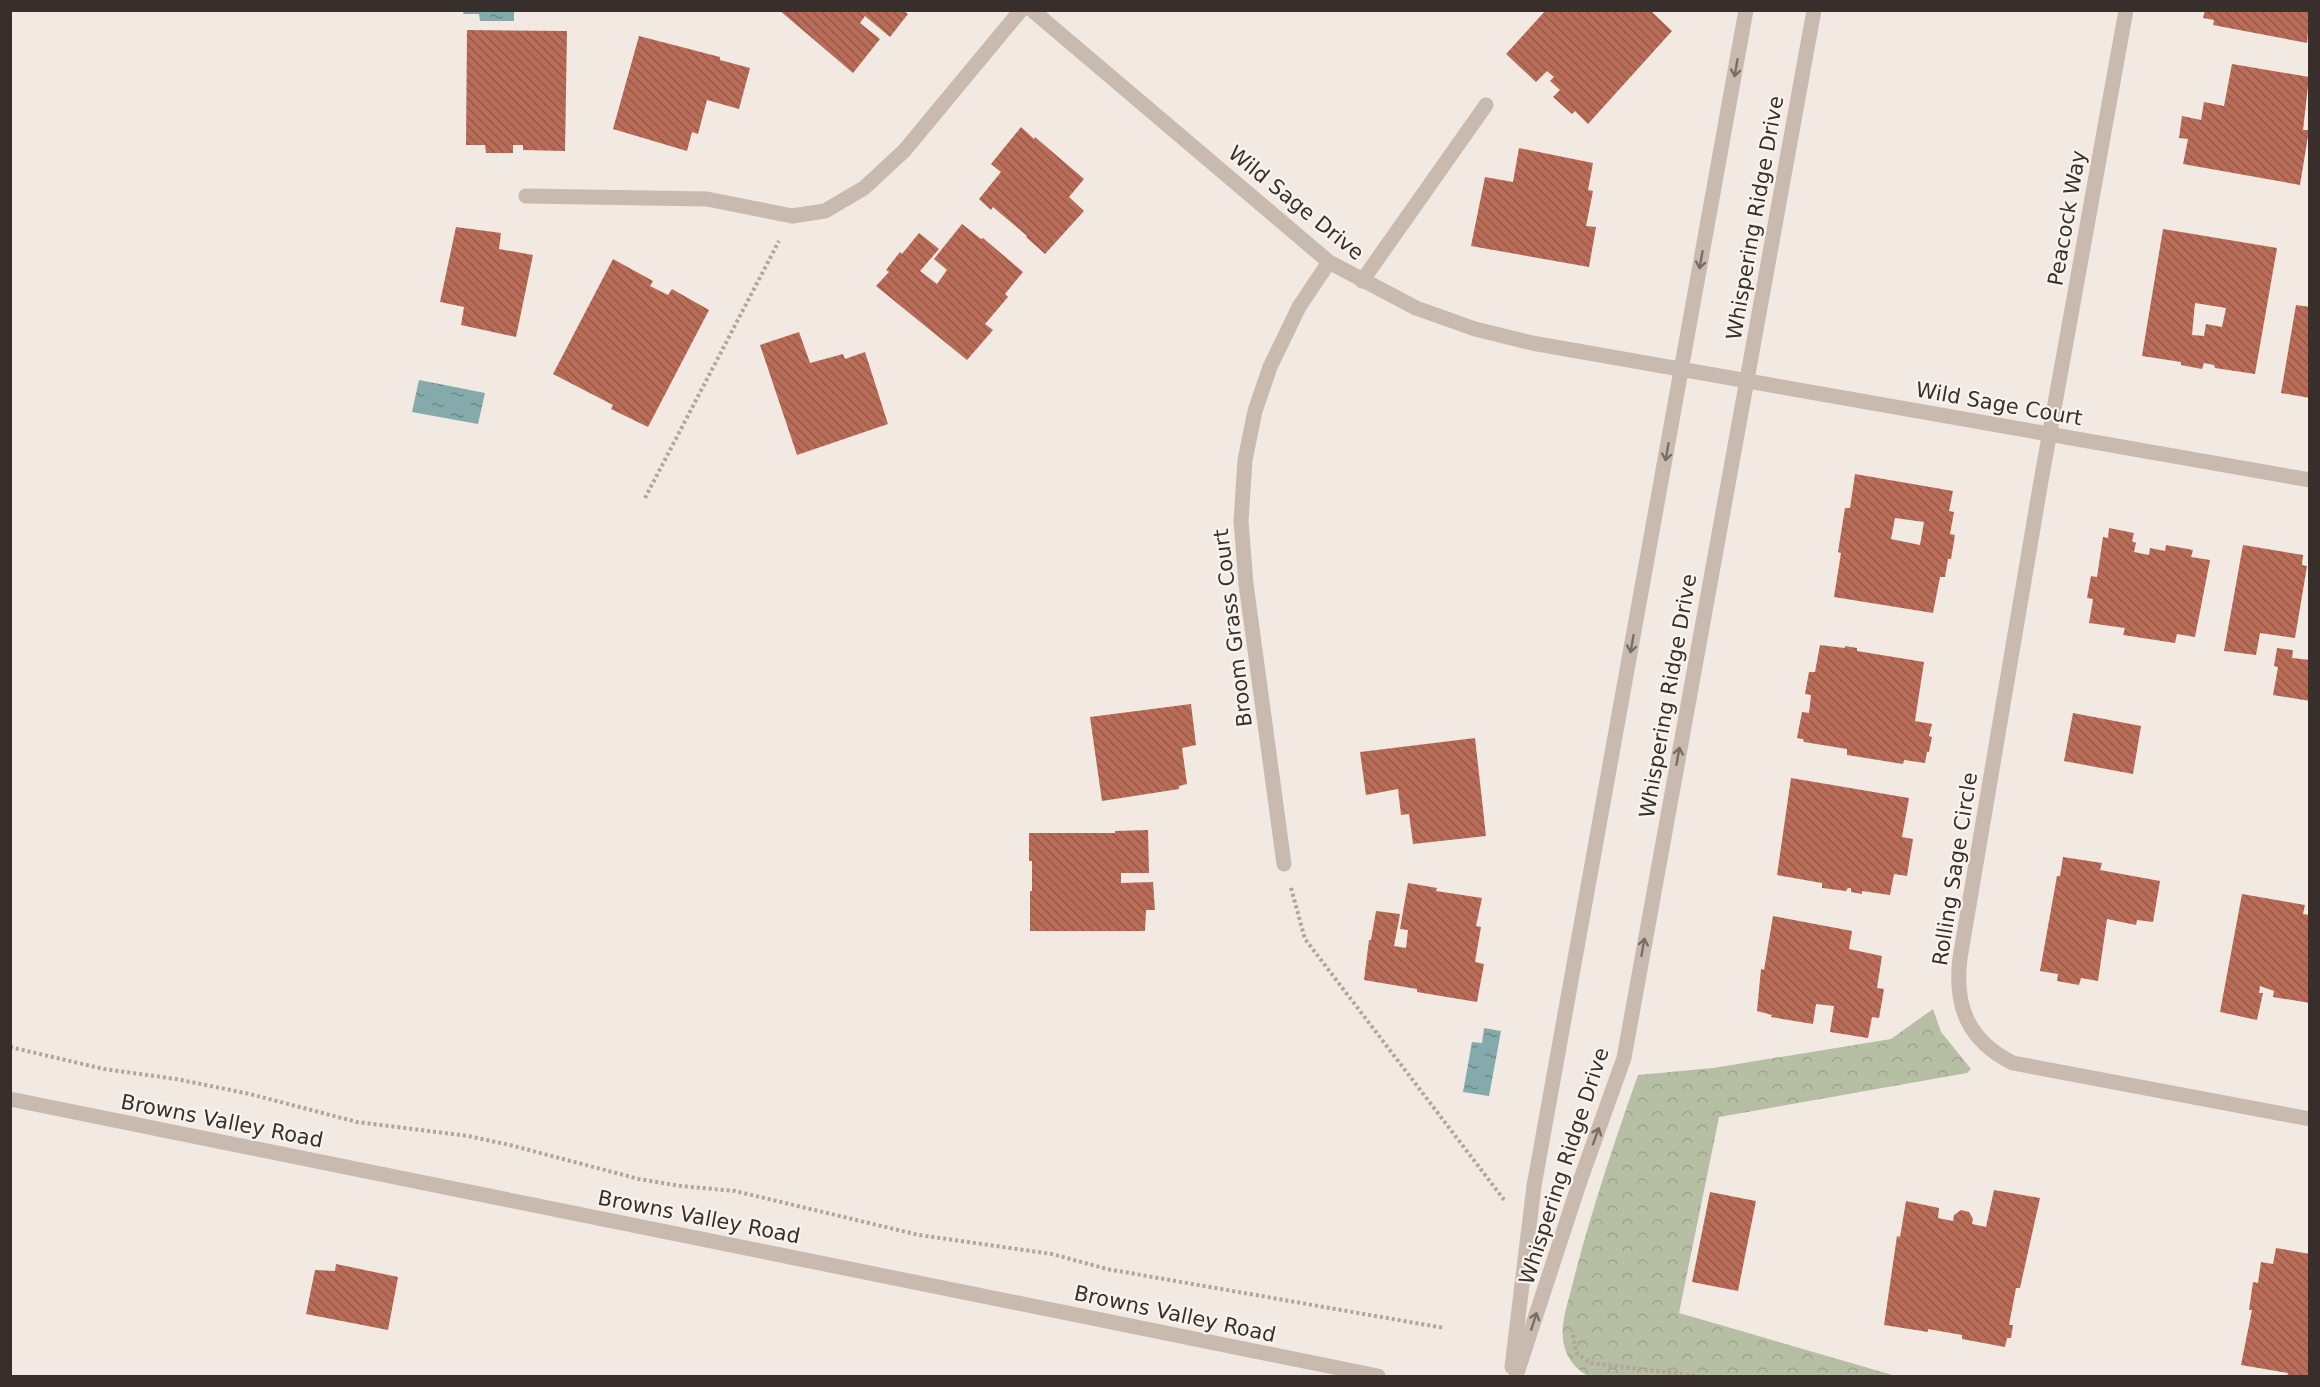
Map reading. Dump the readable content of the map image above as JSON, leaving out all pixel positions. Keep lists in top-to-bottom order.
{
  "streets": {
    "street": [
      "Wild Sage Drive",
      "Whispering Ridge Drive",
      "Peacock Way",
      "Wild Sage Court",
      "Broom Grass Court",
      "Rolling Sage Circle",
      "Browns Valley Road"
    ]
  },
  "crossings": [
    ["Wild Sage Drive", "Whispering Ridge Drive"],
    ["Wild Sage Drive", "Wild Sage Court"],
    ["Wild Sage Drive", "Broom Grass Court"],
    ["Whispering Ridge Drive", "Wild Sage Court"],
    ["Peacock Way", "Wild Sage Court"],
    ["Peacock Way", "Rolling Sage Circle"],
    ["Wild Sage Court", "Rolling Sage Circle"]
  ]
}
